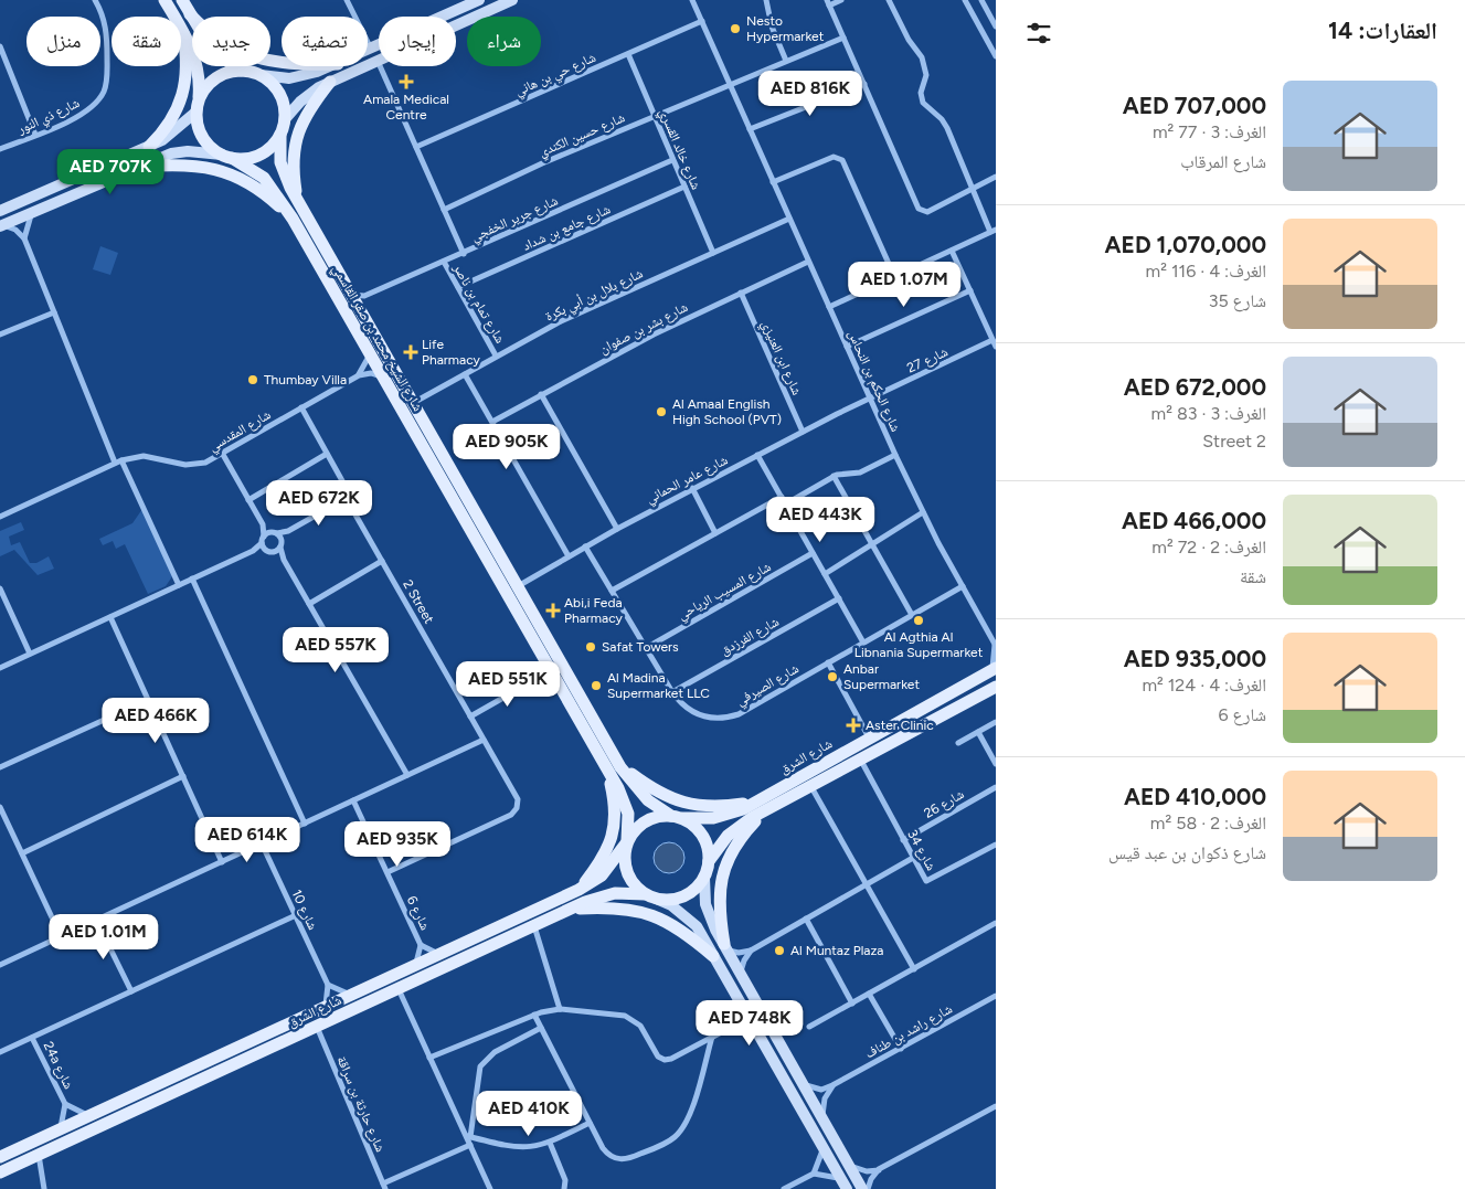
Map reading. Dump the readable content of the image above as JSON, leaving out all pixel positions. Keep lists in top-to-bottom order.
{
  "streets": {
    "main road": ["شارع الشيخ محمد بن صقر القاسمي", "شارع الشرق"],
    "street": [
      "شارع حي بن هاني",
      "شارع ذي النور",
      "شارع حسين الكندي",
      "شارع خالد القسري",
      "شارع جرير الخفجي",
      "شارع جامع بن شداد",
      "شارع بلال بن أبي بكرة",
      "شارع تمام بن ناصر",
      "شارع بشر بن صفوان",
      "شارع ابن العنيزي",
      "شارع 27",
      "شارع الحكم بن النحاس",
      "شارع المقدسي",
      "شارع عامر الحماني",
      "شارع المسيب الرياحي",
      "2 Street",
      "شارع الفرزدق",
      "شارع الصيرفي",
      "شارع 26",
      "شارع 34",
      "شارع 10",
      "شارع 6",
      "شارع راشد بن طناف",
      "24a شارع",
      "شارع حارثة بن سراقة"
    ]
  },
  "crossings": [
    ["شارع حي بن هاني", "شارع خالد القسري"],
    ["شارع حي بن هاني", "شارع الحكم بن النحاس"],
    ["شارع حسين الكندي", "شارع خالد القسري"],
    ["شارع حسين الكندي", "شارع الحكم بن النحاس"],
    ["شارع خالد القسري", "شارع جرير الخفجي"],
    ["شارع خالد القسري", "شارع جامع بن شداد"],
    ["شارع خالد القسري", "شارع بلال بن أبي بكرة"],
    ["شارع جرير الخفجي", "شارع تمام بن ناصر"],
    ["شارع جامع بن شداد", "شارع تمام بن ناصر"],
    ["شارع بلال بن أبي بكرة", "شارع تمام بن ناصر"],
    ["شارع بلال بن أبي بكرة", "شارع الشيخ محمد بن صقر القاسمي"],
    ["شارع بلال بن أبي بكرة", "شارع الحكم بن النحاس"],
    ["شارع بشر بن صفوان", "شارع ابن العنيزي"],
    ["شارع بشر بن صفوان", "شارع الحكم بن النحاس"],
    ["شارع الشيخ محمد بن صقر القاسمي", "شارع عامر الحماني"],
    ["شارع الشيخ محمد بن صقر القاسمي", "شارع الشرق"],
    ["شارع ابن العنيزي", "شارع عامر الحماني"],
    ["شارع 27", "شارع الحكم بن النحاس"],
    ["شارع 27", "شارع عامر الحماني"],
    ["شارع الحكم بن النحاس", "شارع عامر الحماني"],
    ["شارع الحكم بن النحاس", "شارع الصيرفي"],
    ["شارع الحكم بن النحاس", "شارع الشرق"],
    ["شارع المقدسي", "2 Street"],
    ["شارع عامر الحماني", "شارع الصيرفي"],
    ["شارع المسيب الرياحي", "شارع الصيرفي"],
    ["2 Street", "شارع 6"],
    ["شارع الفرزدق", "شارع الصيرفي"],
    ["شارع الشرق", "شارع 34"],
    ["شارع الشرق", "شارع 6"],
    ["شارع الشرق", "24a شارع"],
    ["شارع الشرق", "شارع حارثة بن سراقة"],
    ["شارع 26", "شارع 34"]
  ],
  "places": {
    "other": [
      "Nesto Hypermarket",
      "Thumbay Villa",
      "Al Amaal English High School (PVT)",
      "Al Agthia Al Libnania Supermarket",
      "Safat Towers",
      "Anbar Supermarket",
      "Al Madina Supermarket LLC",
      "Al Muntaz Plaza"
    ],
    "health": [
      "Amala Medical Centre",
      "Life Pharmacy",
      "Abi,i Feda Pharmacy",
      "Aster Clinic"
    ]
  },
  "page": {
    "heading": "العقارات: 14",
    "chip": [
      "شراء",
      "إيجار",
      "تصفية",
      "جديد",
      "شقة",
      "منزل"
    ],
    "list": [
      {
        "name": "AED 707,000",
        "note": "الغرف: 3 · 77 m² · شارع المرقاب"
      },
      {
        "name": "AED 1,070,000",
        "note": "الغرف: 4 · 116 m² · شارع 35"
      },
      {
        "name": "AED 672,000",
        "note": "الغرف: 3 · 83 m² · 2 Street"
      },
      {
        "name": "AED 466,000",
        "note": "الغرف: 2 · 72 m² · شقة"
      },
      {
        "name": "AED 935,000",
        "note": "الغرف: 4 · 124 m² · شارع 6"
      },
      {
        "name": "AED 410,000",
        "note": "الغرف: 2 · 58 m² · شارع ذكوان بن عبد قيس"
      }
    ],
    "price": [
      "AED 816K",
      "AED 707K",
      "AED 1.07M",
      "AED 905K",
      "AED 672K",
      "AED 443K",
      "AED 557K",
      "AED 551K",
      "AED 466K",
      "AED 614K",
      "AED 935K",
      "AED 1.01M",
      "AED 748K",
      "AED 410K"
    ]
  }
}
